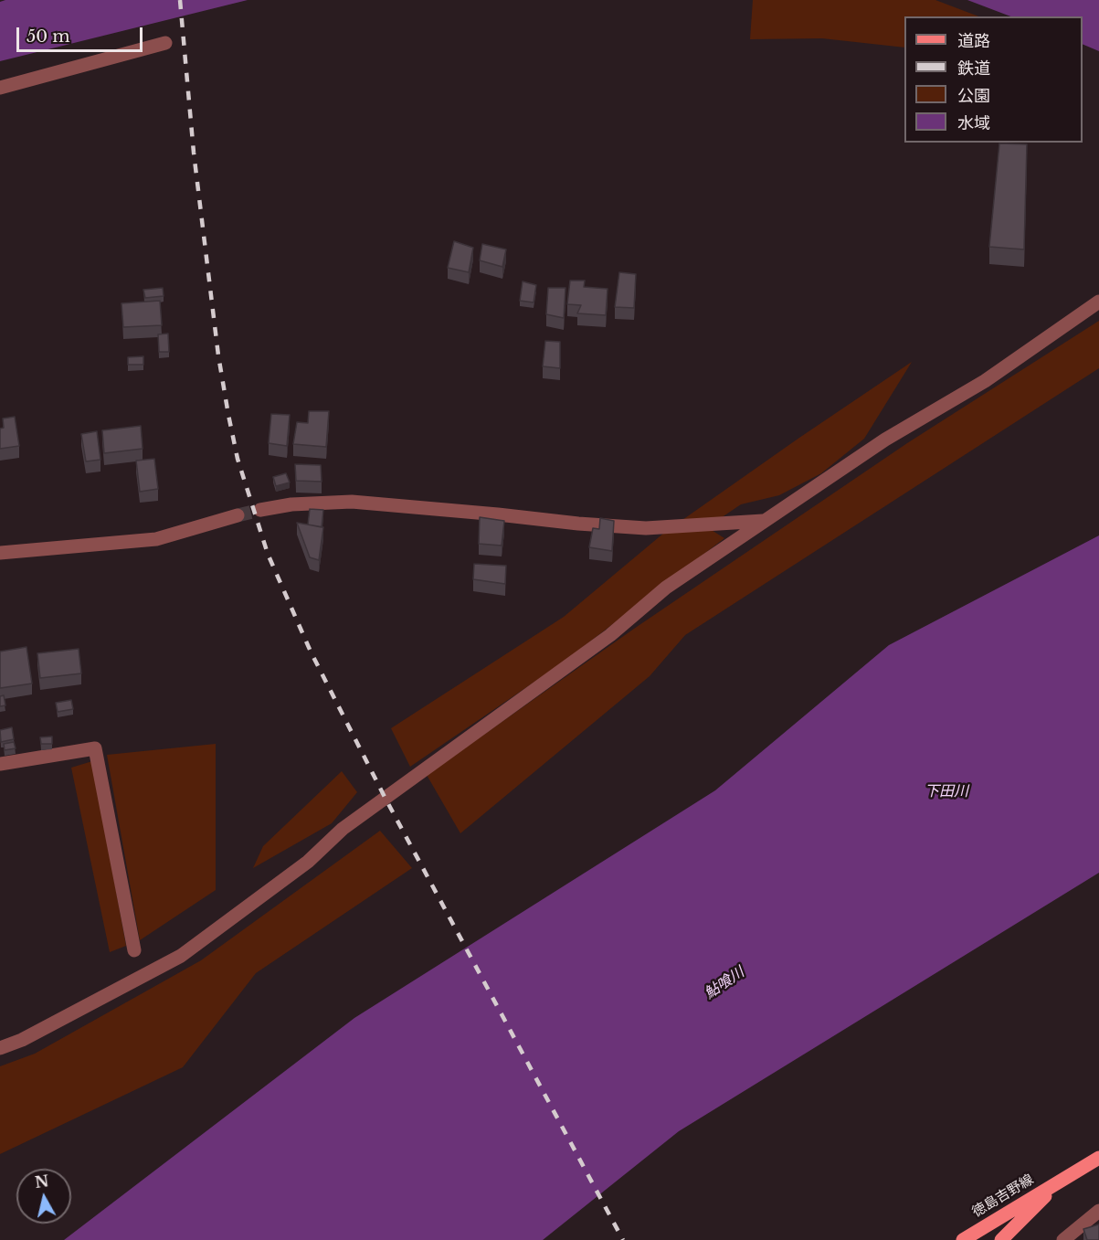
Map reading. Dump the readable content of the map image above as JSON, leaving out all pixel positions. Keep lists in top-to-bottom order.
{
  "streets": {
    "main road": ["徳島吉野線"]
  },
  "water": ["下田川", "鮎喰川"],
  "legend": [
    "道路",
    "鉄道",
    "公園",
    "水域"
  ],
  "scale_bar": "50 m",
  "north": "top"
}
